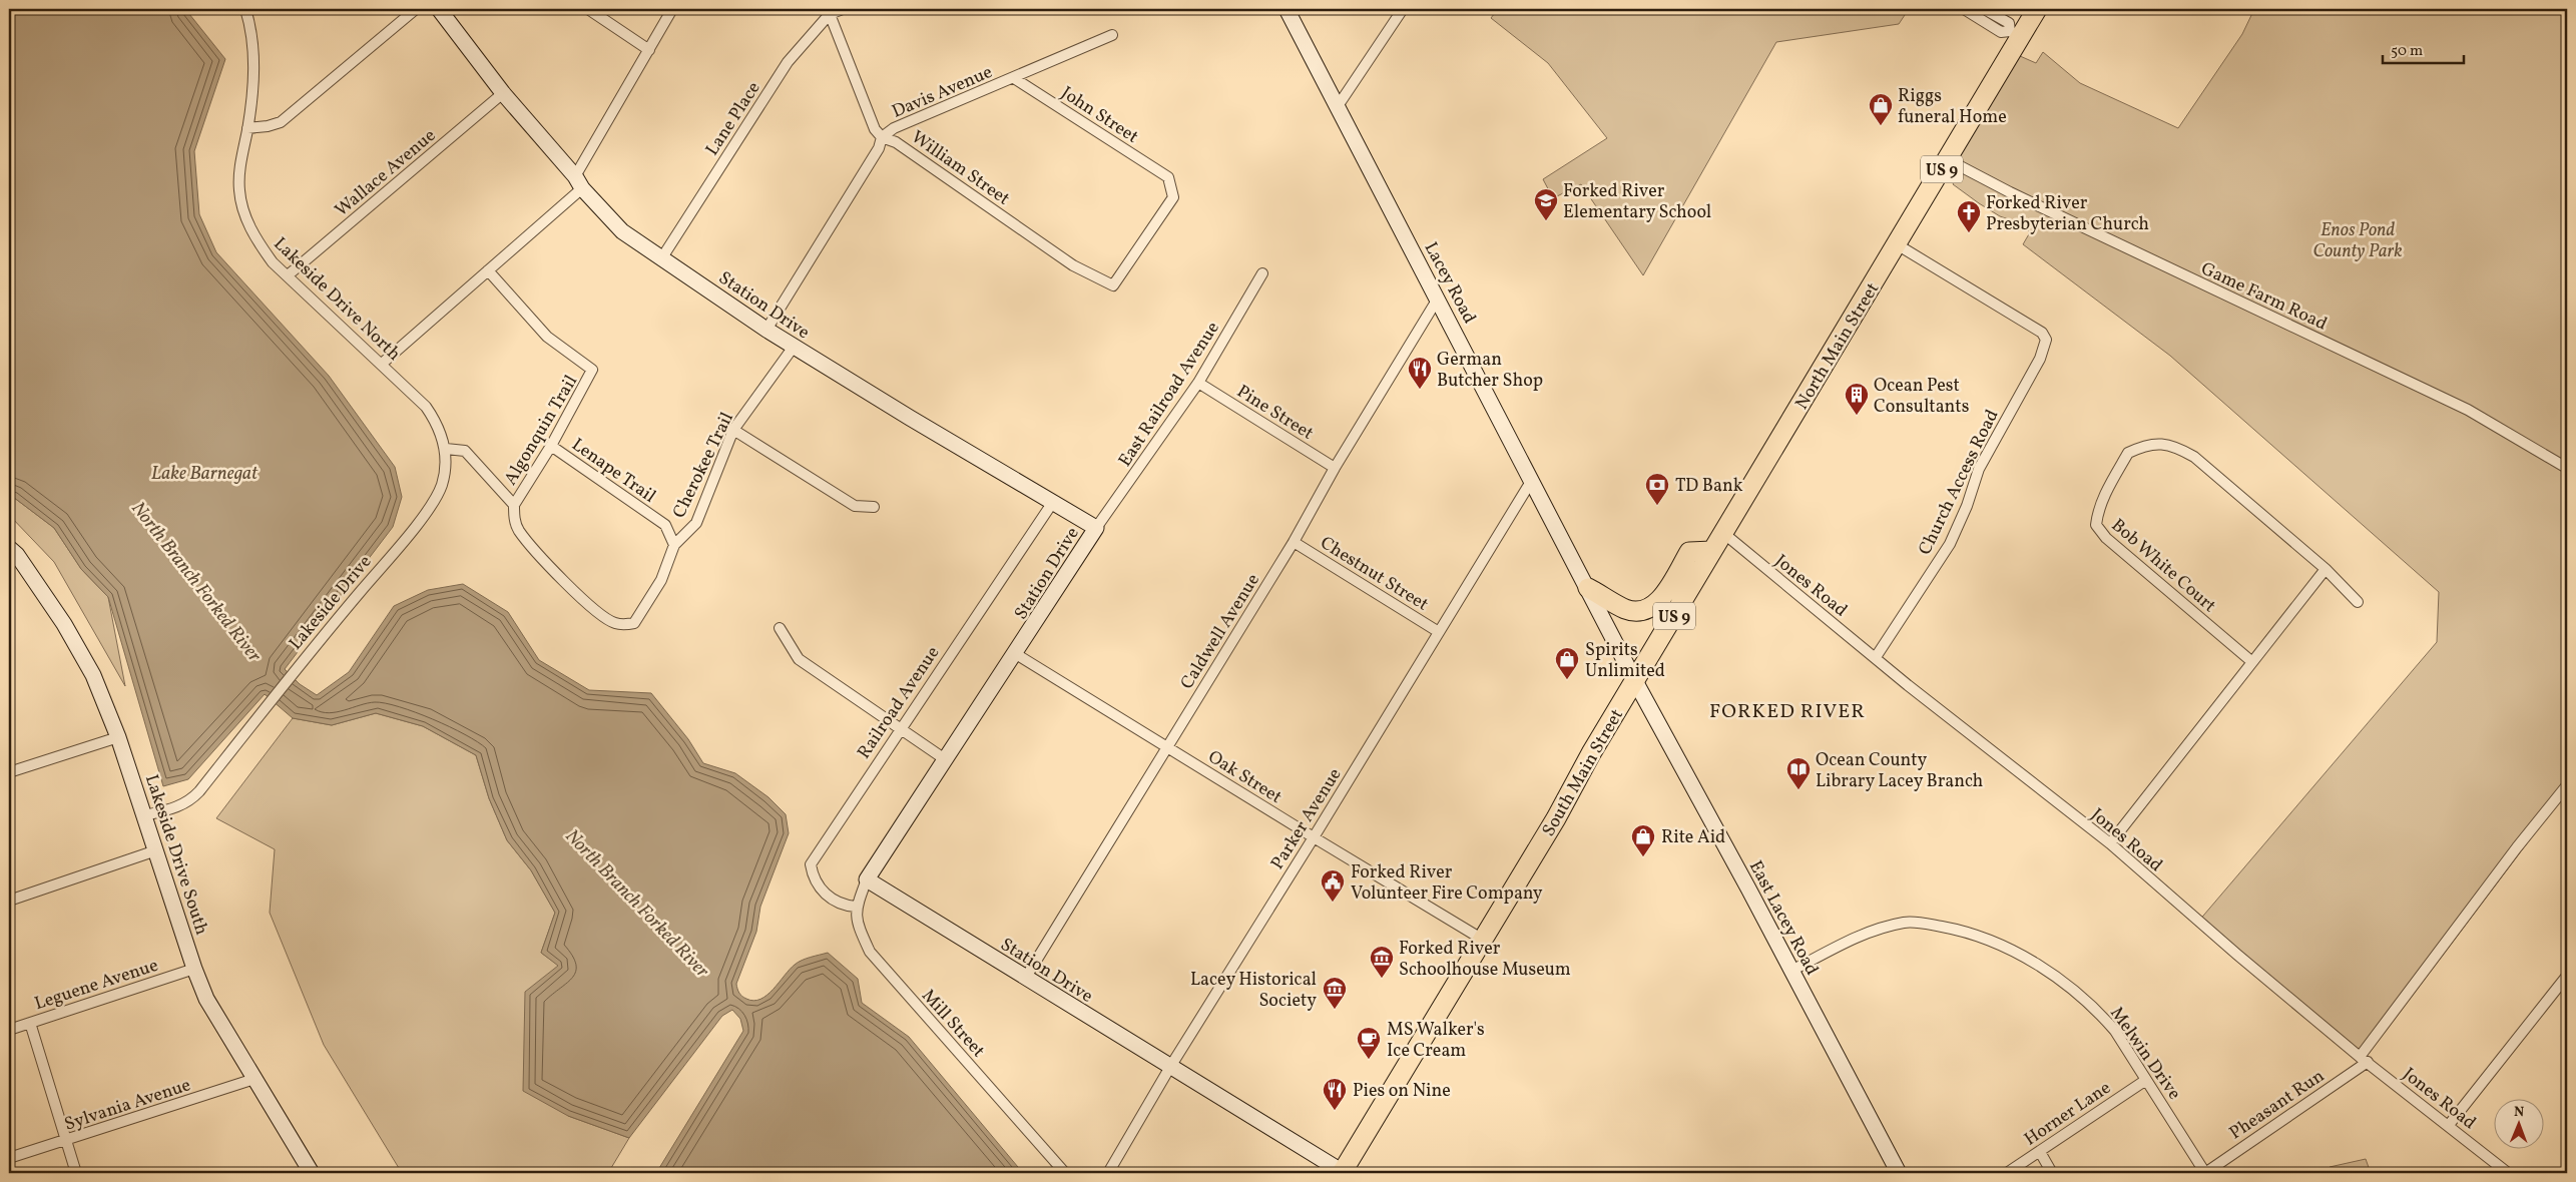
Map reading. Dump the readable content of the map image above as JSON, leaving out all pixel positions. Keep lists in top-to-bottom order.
{
  "streets": {
    "highway": ["US 9", "North Main Street", "South Main Street"],
    "street": [
      "Davis Avenue",
      "John Street",
      "Lane Place",
      "William Street",
      "Wallace Avenue",
      "Lacey Road",
      "Game Farm Road",
      "Lakeside Drive North",
      "Station Drive",
      "East Railroad Avenue",
      "Pine Street",
      "Algonquin Trail",
      "Cherokee Trail",
      "Lenape Trail",
      "Church Access Road",
      "Bob White Court",
      "Chestnut Street",
      "Jones Road",
      "Lakeside Drive",
      "Caldwell Avenue",
      "Railroad Avenue",
      "Oak Street",
      "Parker Avenue",
      "Lakeside Drive South",
      "East Lacey Road",
      "Leguene Avenue",
      "Mill Street",
      "Melwin Drive",
      "Sylvania Avenue",
      "Pheasant Run",
      "Horner Lane"
    ]
  },
  "crossings": [
    ["Davis Avenue", "John Street"],
    ["Davis Avenue", "William Street"],
    ["Davis Avenue", "Station Drive"],
    ["John Street", "William Street"],
    ["Lane Place", "William Street"],
    ["Lane Place", "Station Drive"],
    ["Wallace Avenue", "Lakeside Drive North"],
    ["Wallace Avenue", "Station Drive"],
    ["Lacey Road", "North Main Street"],
    ["Lacey Road", "Caldwell Avenue"],
    ["Lacey Road", "South Main Street"],
    ["Lacey Road", "Parker Avenue"],
    ["Lacey Road", "East Lacey Road"],
    ["Game Farm Road", "North Main Street"],
    ["Lakeside Drive North", "Cherokee Trail"],
    ["Lakeside Drive North", "Lakeside Drive"],
    ["Station Drive", "East Railroad Avenue"],
    ["Station Drive", "Cherokee Trail"],
    ["Station Drive", "Caldwell Avenue"],
    ["Station Drive", "Railroad Avenue"],
    ["Station Drive", "South Main Street"],
    ["Station Drive", "Oak Street"],
    ["Station Drive", "Parker Avenue"],
    ["North Main Street", "Church Access Road"],
    ["North Main Street", "Jones Road"],
    ["North Main Street", "South Main Street"],
    ["North Main Street", "East Lacey Road"],
    ["East Railroad Avenue", "Pine Street"],
    ["Pine Street", "Caldwell Avenue"],
    ["Algonquin Trail", "Cherokee Trail"],
    ["Algonquin Trail", "Lenape Trail"],
    ["Cherokee Trail", "Lenape Trail"],
    ["Cherokee Trail", "Lakeside Drive"],
    ["Church Access Road", "Jones Road"],
    ["Chestnut Street", "Caldwell Avenue"],
    ["Chestnut Street", "Parker Avenue"],
    ["Jones Road", "Pheasant Run"],
    ["Lakeside Drive", "Lakeside Drive South"],
    ["Caldwell Avenue", "Oak Street"],
    ["Railroad Avenue", "Mill Street"],
    ["South Main Street", "Oak Street"],
    ["South Main Street", "East Lacey Road"],
    ["Oak Street", "Parker Avenue"],
    ["Lakeside Drive South", "Leguene Avenue"],
    ["Lakeside Drive South", "Sylvania Avenue"],
    ["East Lacey Road", "Melwin Drive"],
    ["Melwin Drive", "Pheasant Run"],
    ["Melwin Drive", "Horner Lane"]
  ],
  "districts": ["FORKED RIVER"],
  "water": ["Lake Barnegat", "North Branch Forked River"],
  "parks": ["Enos Pond County Park"],
  "places": {
    "shop": ["Riggs funeral Home", "Spirits Unlimited", "Rite Aid"],
    "school or university": ["Forked River Elementary School"],
    "church": ["Forked River Presbyterian Church"],
    "restaurant": ["German Butcher Shop", "Pies on Nine"],
    "building": ["Ocean Pest Consultants"],
    "bank": ["TD Bank"],
    "library": ["Ocean County Library Lacey Branch"],
    "public building": ["Forked River Volunteer Fire Company"],
    "museum": ["Forked River Schoolhouse Museum", "Lacey Historical Society"],
    "cafe": ["MS Walker's Ice Cream"]
  },
  "scale_bar": "50 m",
  "north": "top"
}
